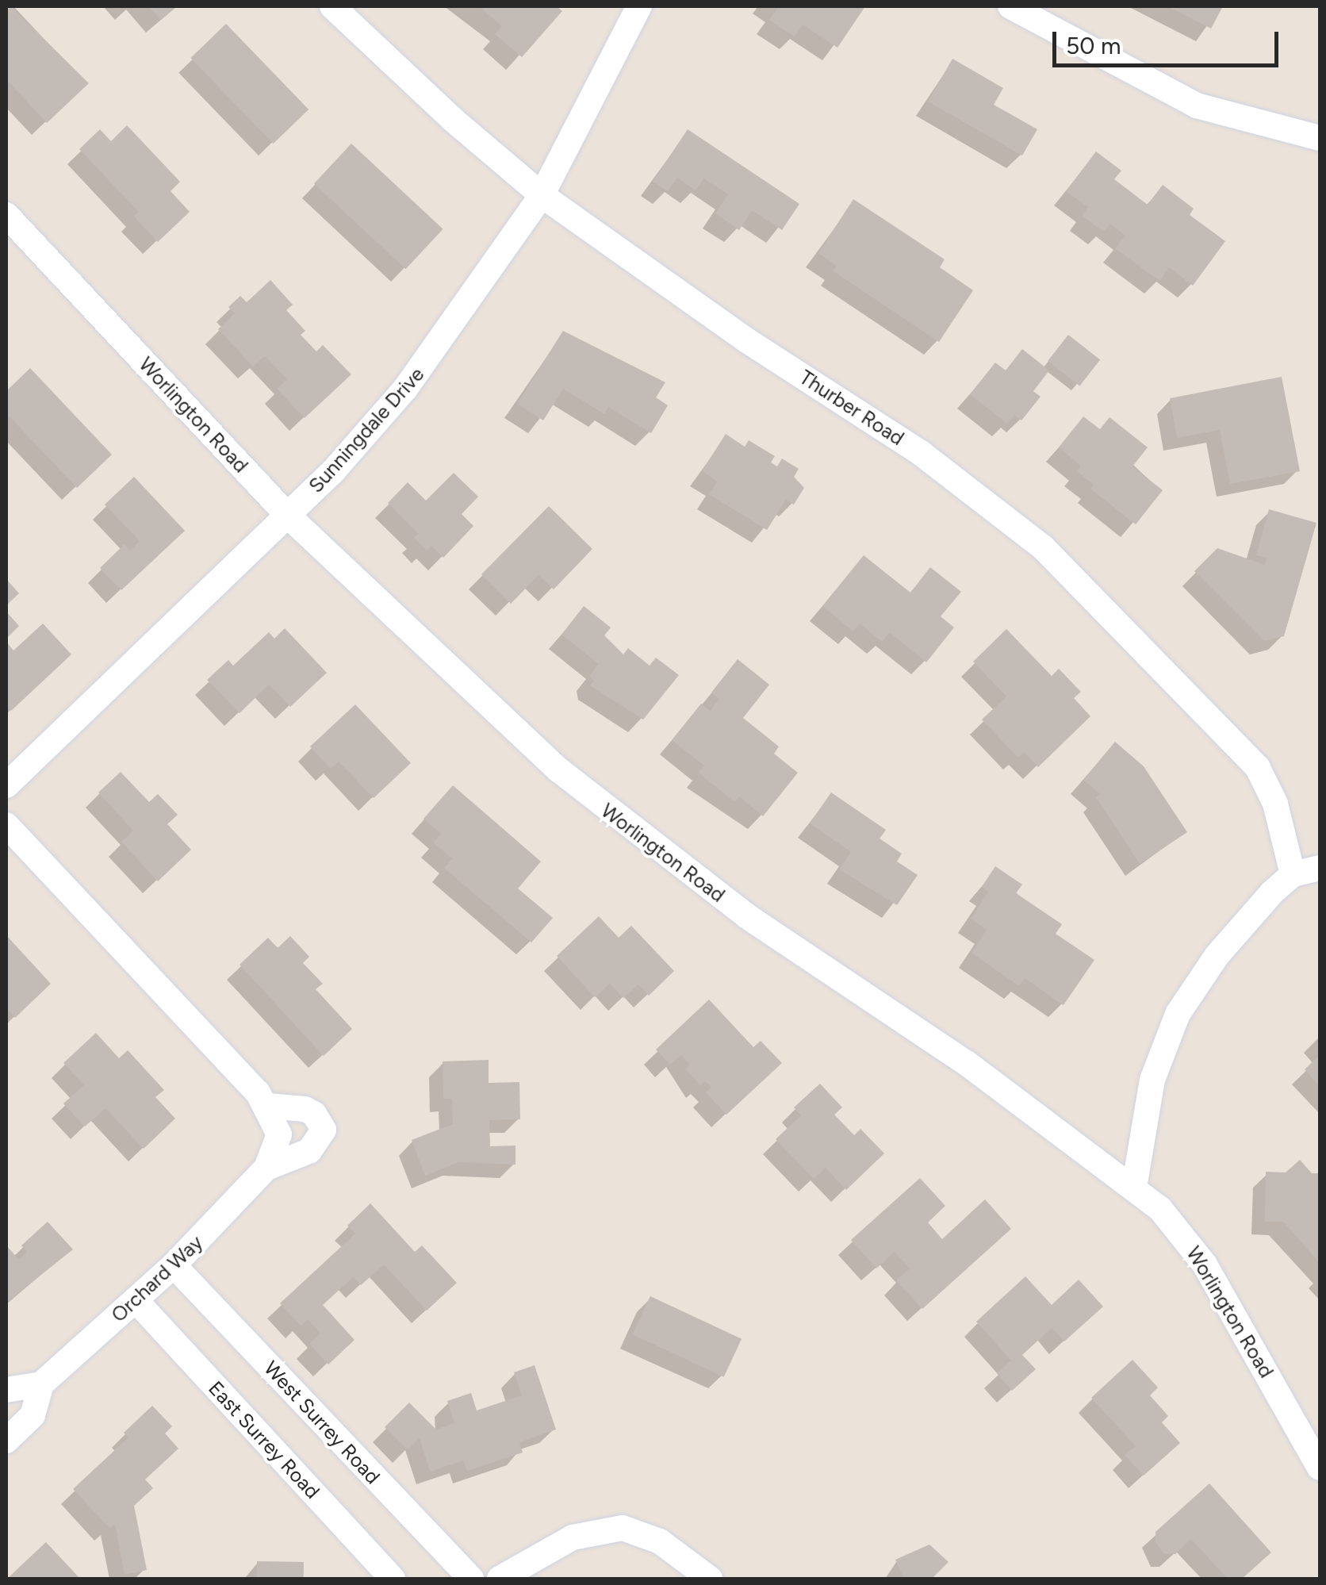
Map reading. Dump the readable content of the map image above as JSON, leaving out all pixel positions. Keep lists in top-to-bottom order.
{
  "streets": {
    "street": [
      "Thurber Road",
      "Worlington Road",
      "Sunningdale Drive",
      "Orchard Way",
      "West Surrey Road",
      "East Surrey Road"
    ]
  },
  "crossings": [
    ["Thurber Road", "Sunningdale Drive"],
    ["Worlington Road", "Sunningdale Drive"],
    ["Orchard Way", "West Surrey Road"],
    ["Orchard Way", "East Surrey Road"]
  ],
  "scale_bar": "50 m"
}
